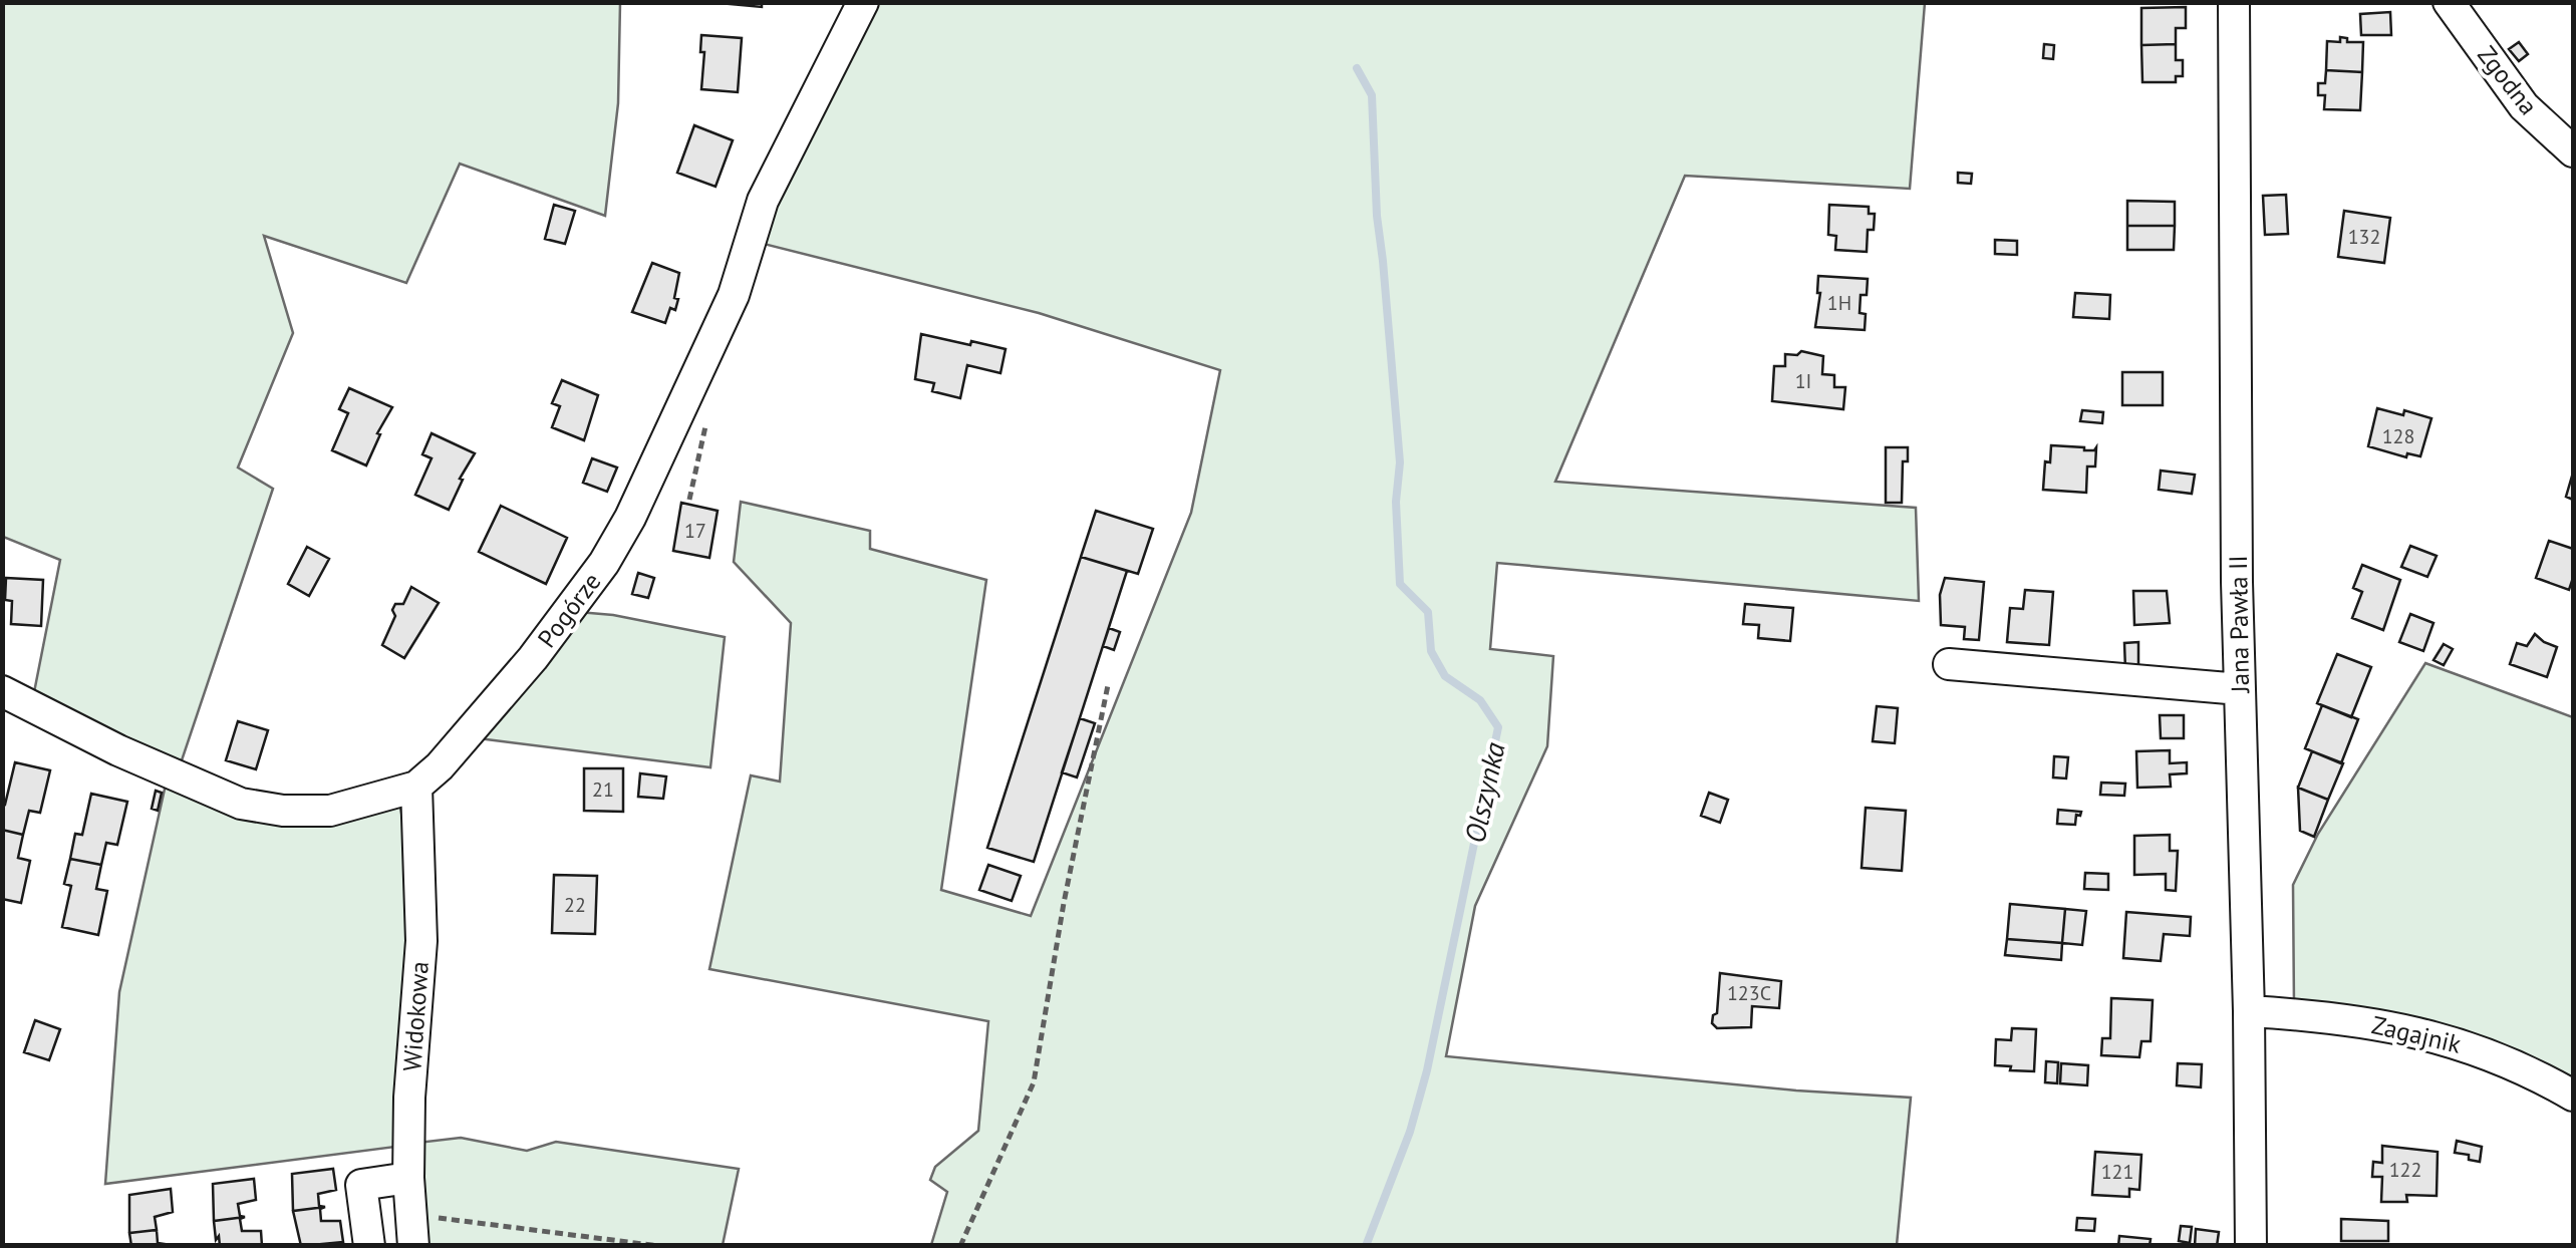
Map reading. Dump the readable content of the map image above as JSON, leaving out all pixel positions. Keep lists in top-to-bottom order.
{
  "streets": {
    "street": [
      "Zgodna",
      "Pogórze",
      "Jana Pawła II",
      "Widokowa",
      "Zagajnik"
    ]
  },
  "crossings": [
    ["Pogórze", "Widokowa"],
    ["Jana Pawła II", "Zagajnik"]
  ],
  "water": ["Olszynka"],
  "house_numbers": [
    "132",
    "1H",
    "1I",
    "128",
    "17",
    "21",
    "22",
    "123C",
    "122",
    "121"
  ]
}
